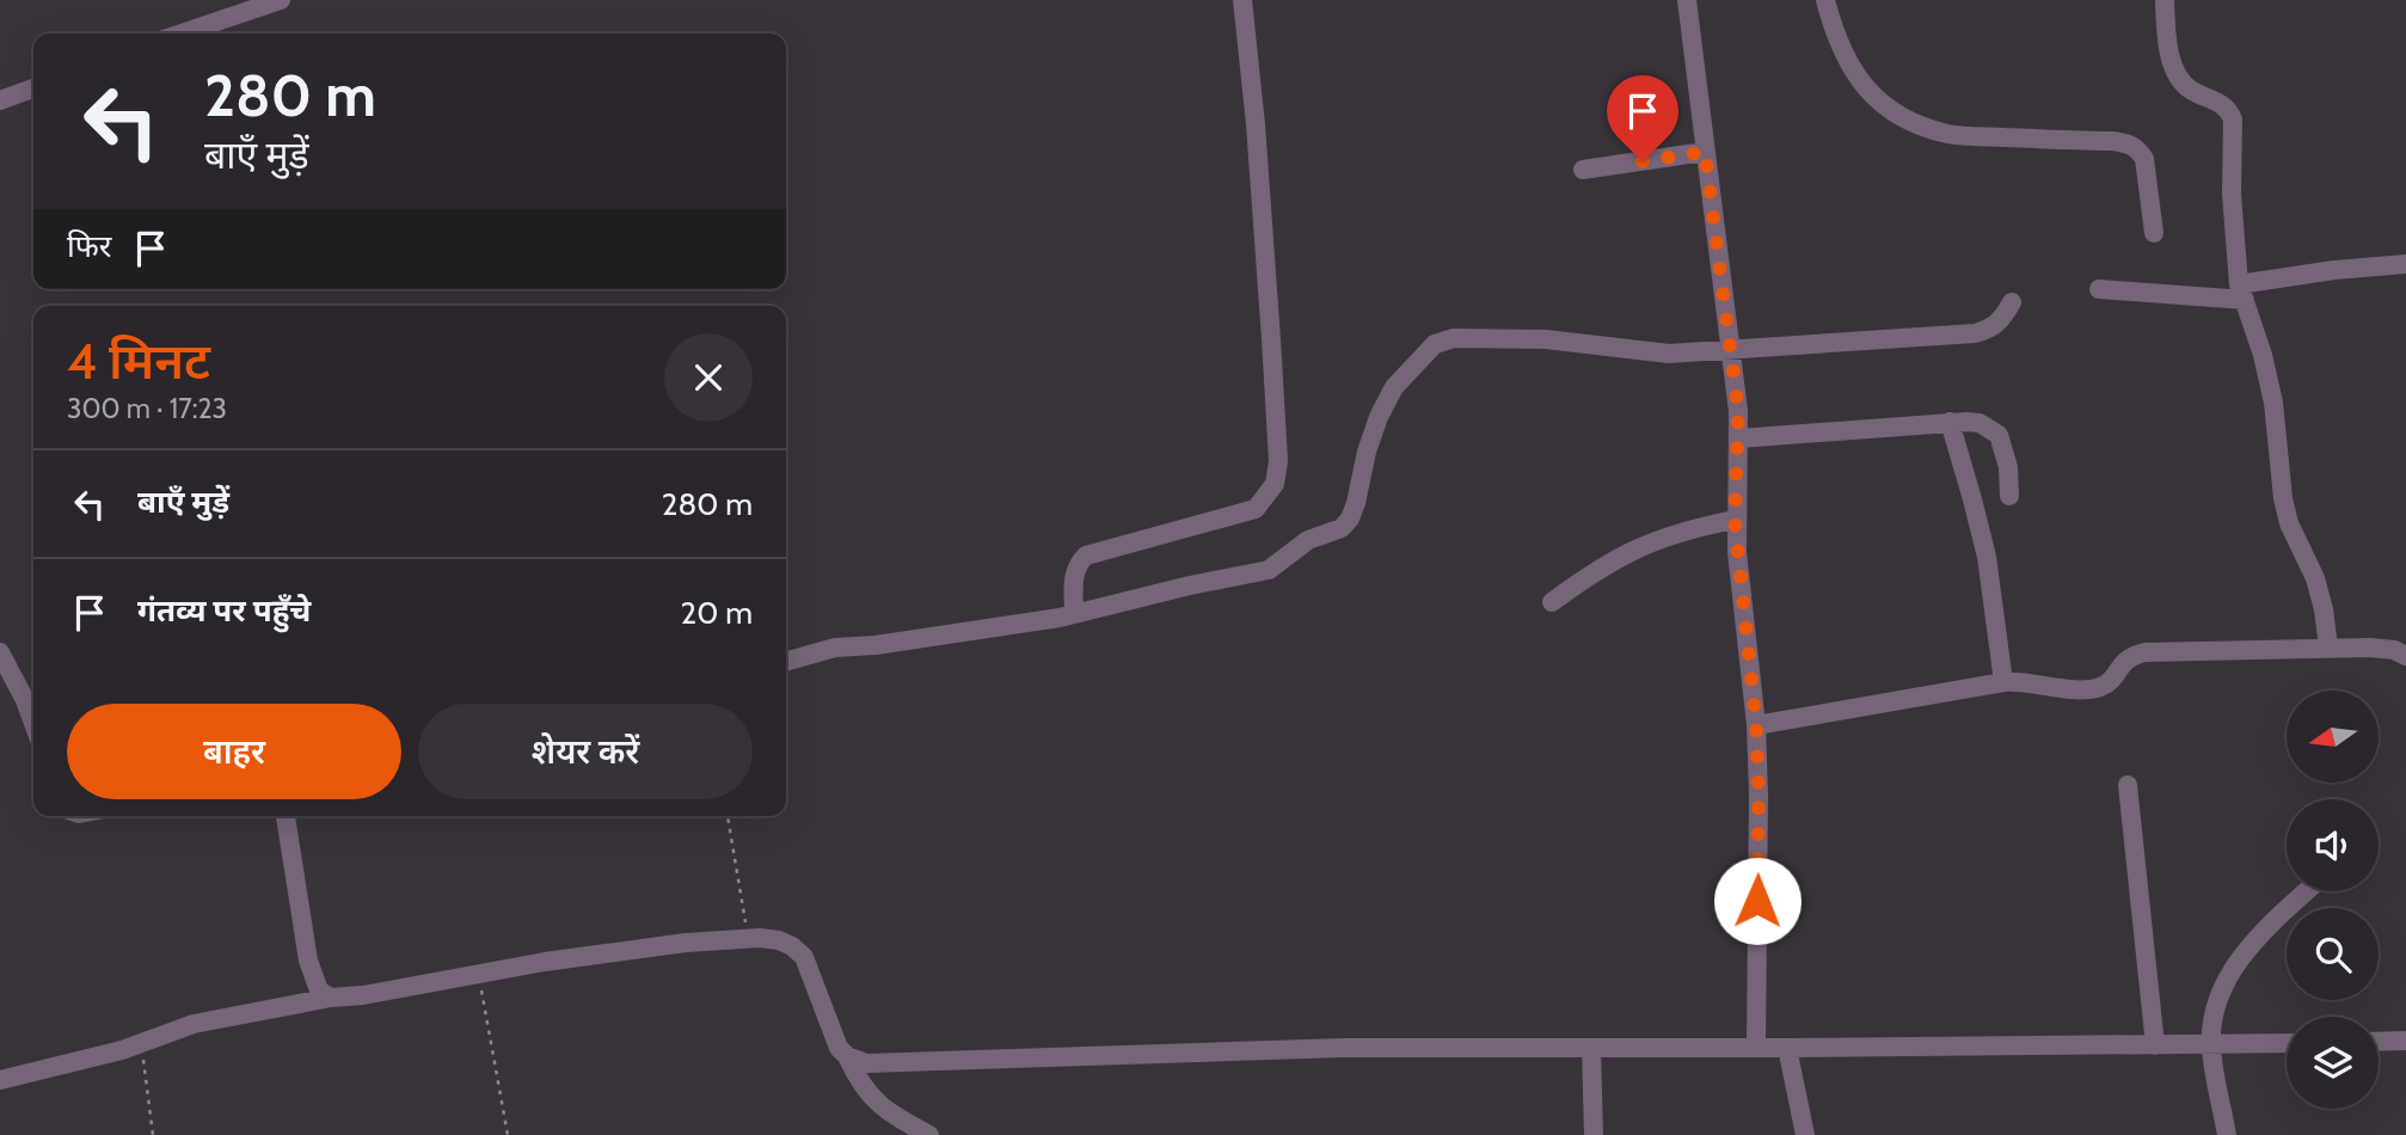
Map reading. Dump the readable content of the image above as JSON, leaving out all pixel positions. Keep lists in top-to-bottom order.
{
  "north": "left",
  "page": {
    "turn": ["280 m", "बाएँ मुड़ें"],
    "then": "फिर",
    "heading": ["4 मिनट", "300 m · 17:23"],
    "list": [
      {
        "name": "बाएँ मुड़ें",
        "value": "280 m"
      },
      {
        "name": "गंतव्य पर पहुँचे",
        "value": "20 m"
      }
    ],
    "buttons": ["बाहर", "शेयर करें"]
  }
}
